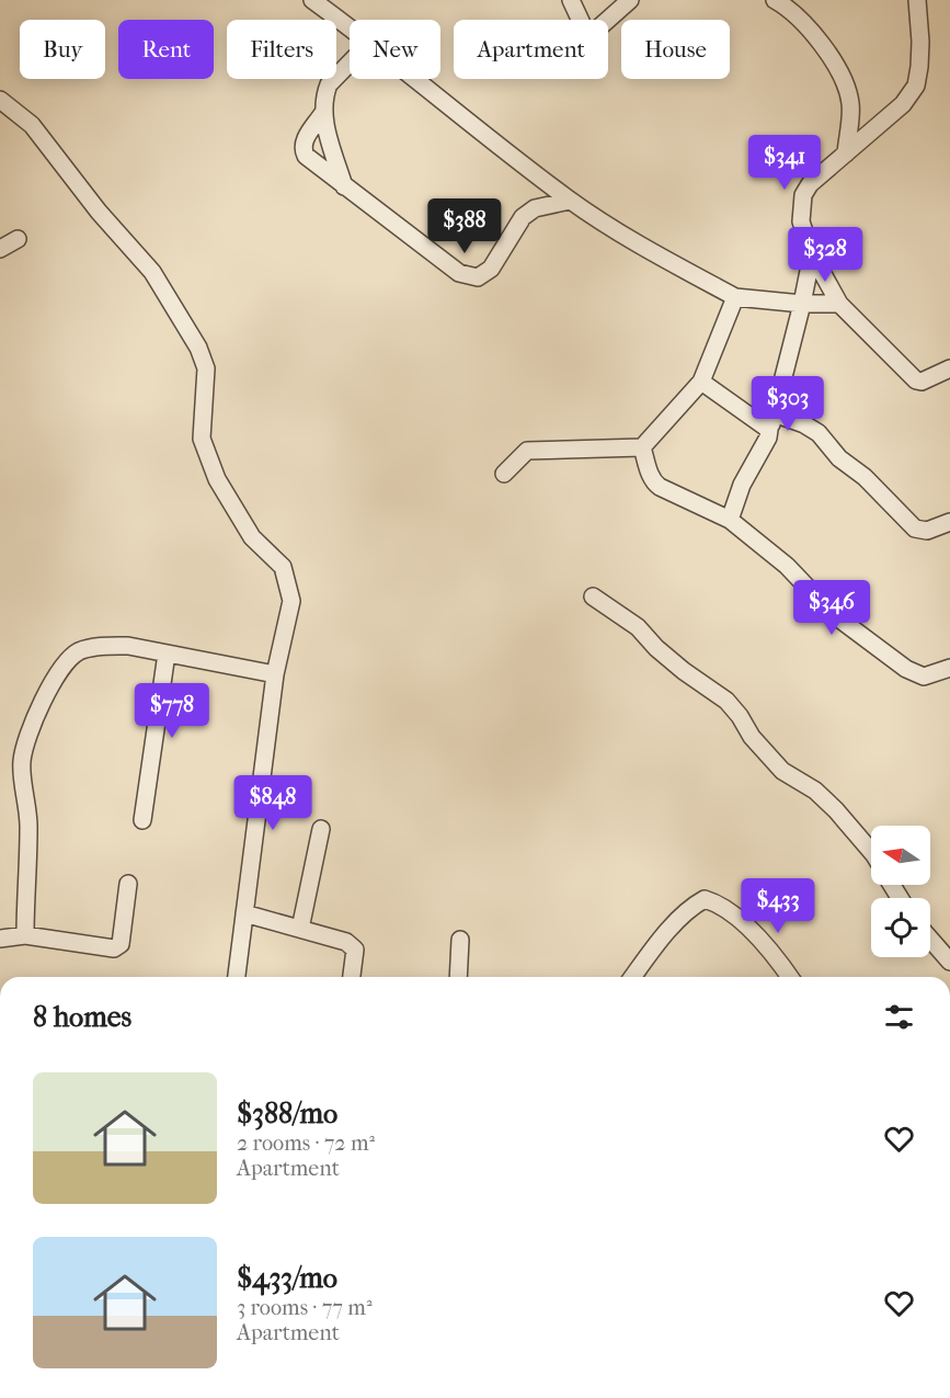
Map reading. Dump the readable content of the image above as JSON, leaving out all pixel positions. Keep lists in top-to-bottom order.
{
  "north": "left",
  "page": {
    "chip": [
      "Buy",
      "Rent",
      "Filters",
      "New",
      "Apartment",
      "House"
    ],
    "price": [
      "$341",
      "$388",
      "$328",
      "$303",
      "$346",
      "$778",
      "$848",
      "$433"
    ],
    "heading": "8 homes",
    "list": [
      {
        "name": "$388/mo",
        "note": "2 rooms · 72 m² · Apartment"
      },
      {
        "name": "$433/mo",
        "note": "3 rooms · 77 m² · Apartment"
      }
    ]
  }
}
